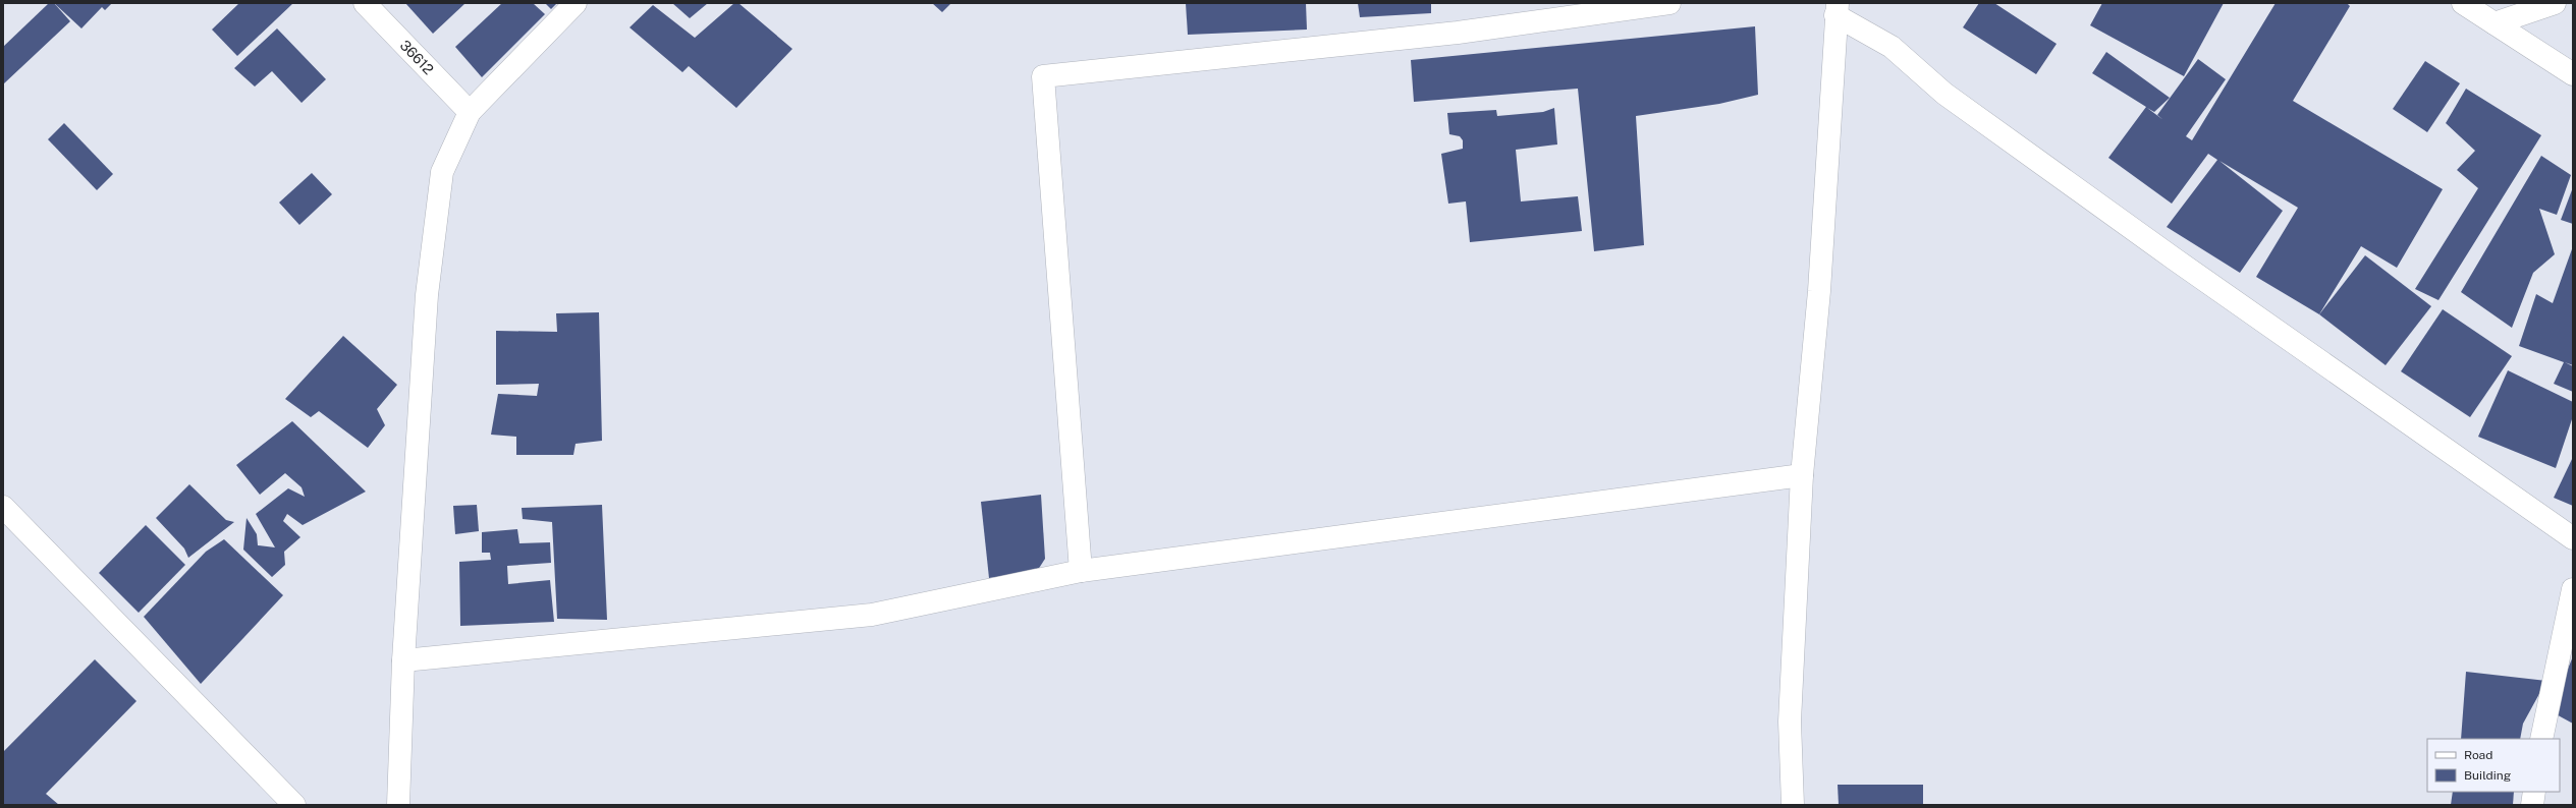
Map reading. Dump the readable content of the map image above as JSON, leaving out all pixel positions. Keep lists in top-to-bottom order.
{
  "streets": {
    "street": ["36612"]
  },
  "legend": ["Road", "Building"]
}
